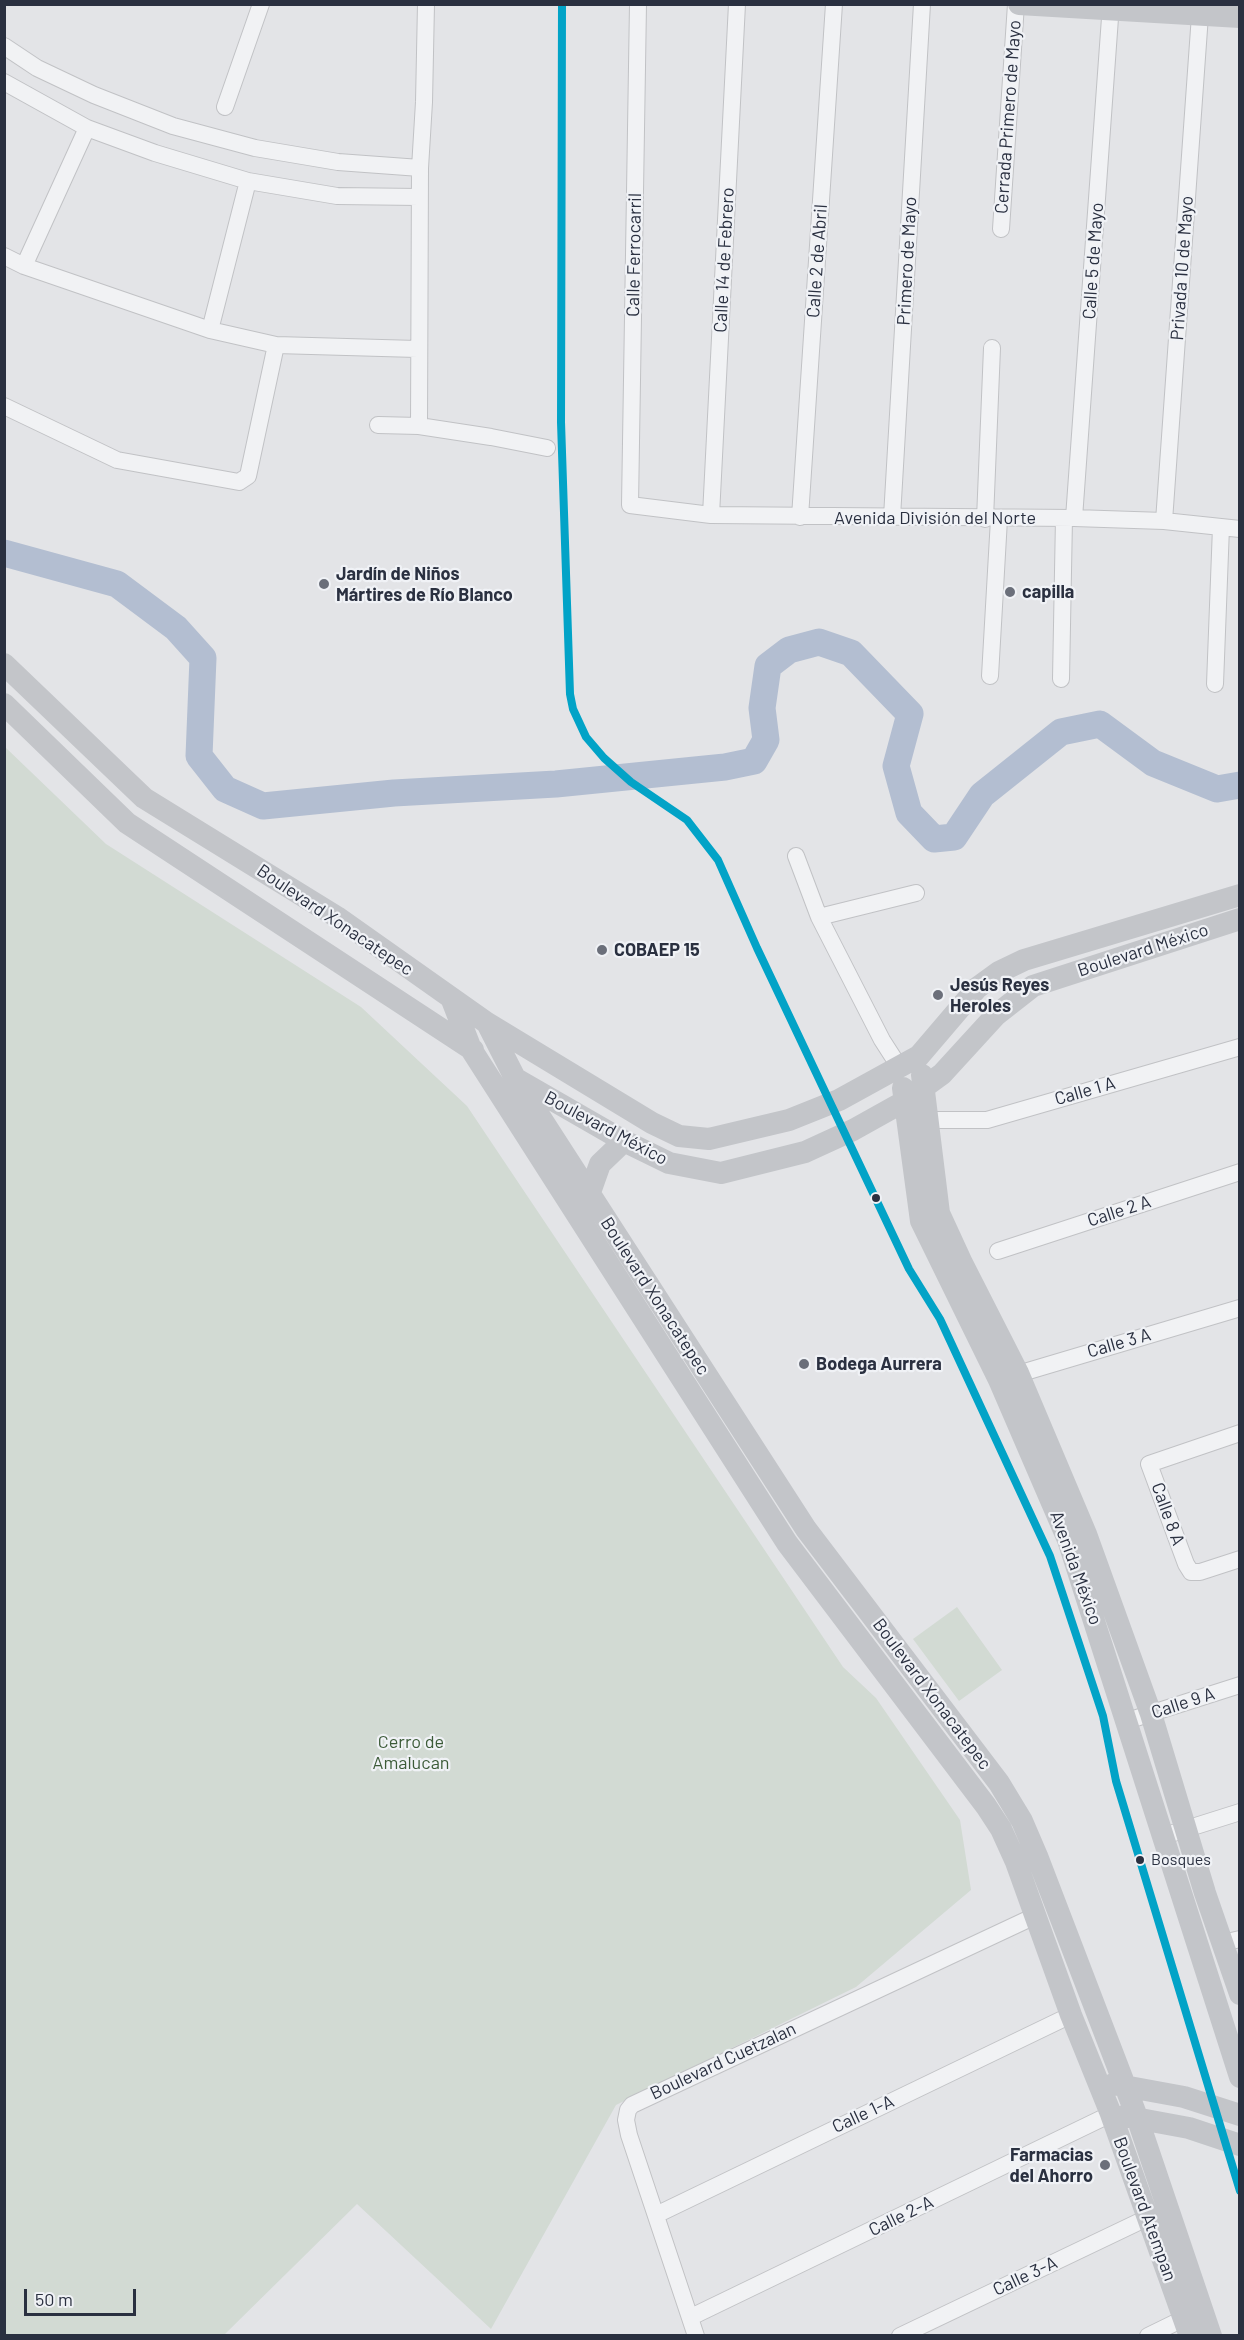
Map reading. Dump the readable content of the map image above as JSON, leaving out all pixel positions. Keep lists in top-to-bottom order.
{
  "streets": {
    "main road": [
      "Boulevard Xonacatepec",
      "Boulevard México",
      "Avenida México",
      "Boulevard Atempan"
    ],
    "street": [
      "Cerrada Primero de Mayo",
      "Calle Ferrocarril",
      "Calle 14 de Febrero",
      "Calle 2 de Abril",
      "Primero de Mayo",
      "Calle 5 de Mayo",
      "Privada 10 de Mayo",
      "Avenida División del Norte",
      "Calle 1 A",
      "Calle 2 A",
      "Calle 3 A",
      "Calle 8 A",
      "Calle 9 A",
      "Boulevard Cuetzalan",
      "Calle 1-A",
      "Calle 2-A",
      "Calle 3-A"
    ]
  },
  "crossings": [
    ["Calle Ferrocarril", "Avenida División del Norte"],
    ["Calle 14 de Febrero", "Avenida División del Norte"],
    ["Calle 2 de Abril", "Avenida División del Norte"],
    ["Primero de Mayo", "Avenida División del Norte"],
    ["Calle 5 de Mayo", "Avenida División del Norte"],
    ["Privada 10 de Mayo", "Avenida División del Norte"],
    ["Boulevard Xonacatepec", "Boulevard México"],
    ["Boulevard Xonacatepec", "Boulevard Cuetzalan"],
    ["Boulevard Xonacatepec", "Calle 1-A"],
    ["Boulevard Xonacatepec", "Boulevard Atempan"],
    ["Boulevard México", "Calle 1 A"],
    ["Boulevard México", "Avenida México"],
    ["Calle 1 A", "Avenida México"],
    ["Calle 3 A", "Avenida México"],
    ["Avenida México", "Calle 9 A"],
    ["Boulevard Cuetzalan", "Calle 1-A"],
    ["Boulevard Cuetzalan", "Calle 2-A"],
    ["Boulevard Atempan", "Calle 2-A"],
    ["Boulevard Atempan", "Calle 3-A"]
  ],
  "parks": ["Cerro de Amalucan"],
  "places": [
    "Jardín de Niños Mártires de Río Blanco",
    "capilla",
    "COBAEP 15",
    "Jesús Reyes Heroles",
    "Bodega Aurrera",
    "Bosques",
    "Farmacias del Ahorro"
  ],
  "scale_bar": "50 m"
}
